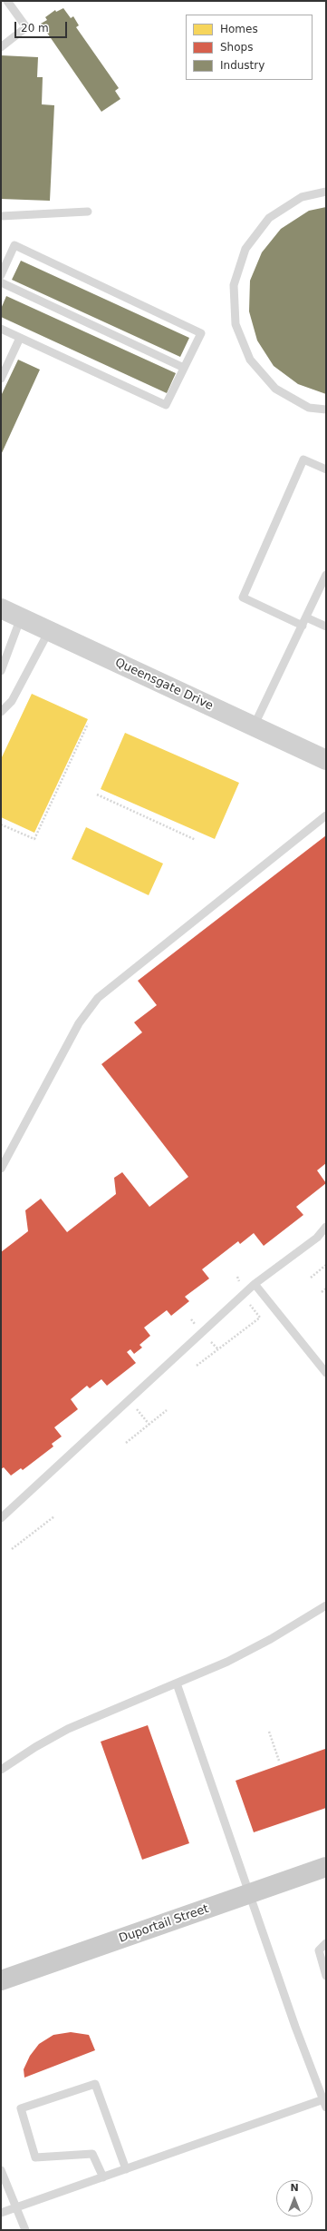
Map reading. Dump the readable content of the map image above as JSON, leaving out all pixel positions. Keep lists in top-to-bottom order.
{
  "streets": {
    "main road": ["Duportail Street"],
    "street": ["Queensgate Drive"]
  },
  "legend": ["Homes", "Shops", "Industry"],
  "scale_bar": "20 m",
  "north": "top"
}
